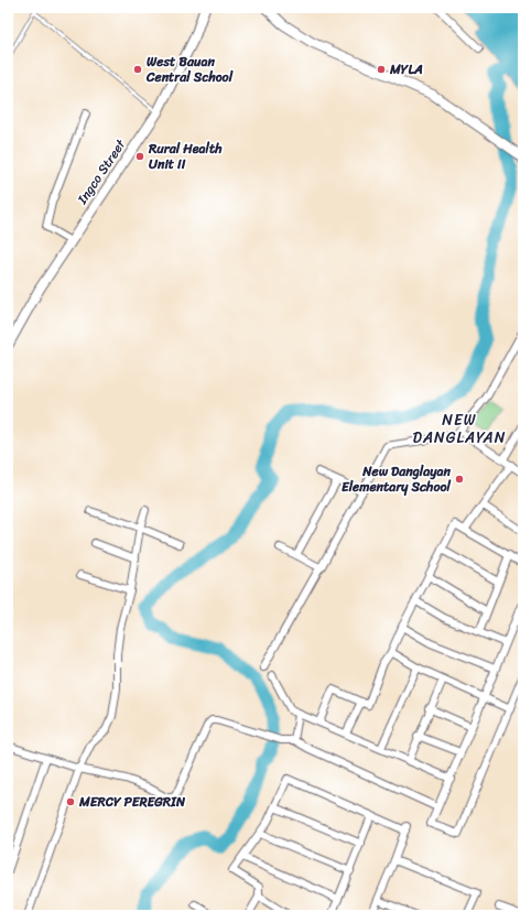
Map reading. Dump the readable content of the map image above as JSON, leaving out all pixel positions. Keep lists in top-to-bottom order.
{
  "streets": {
    "street": ["Ingco Street"]
  },
  "districts": ["NEW DANGLAYAN"],
  "places": [
    "West Bauan Central School",
    "MYLA",
    "Rural Health Unit II",
    "New Danglayan Elementary School",
    "MERCY PEREGRIN"
  ]
}
